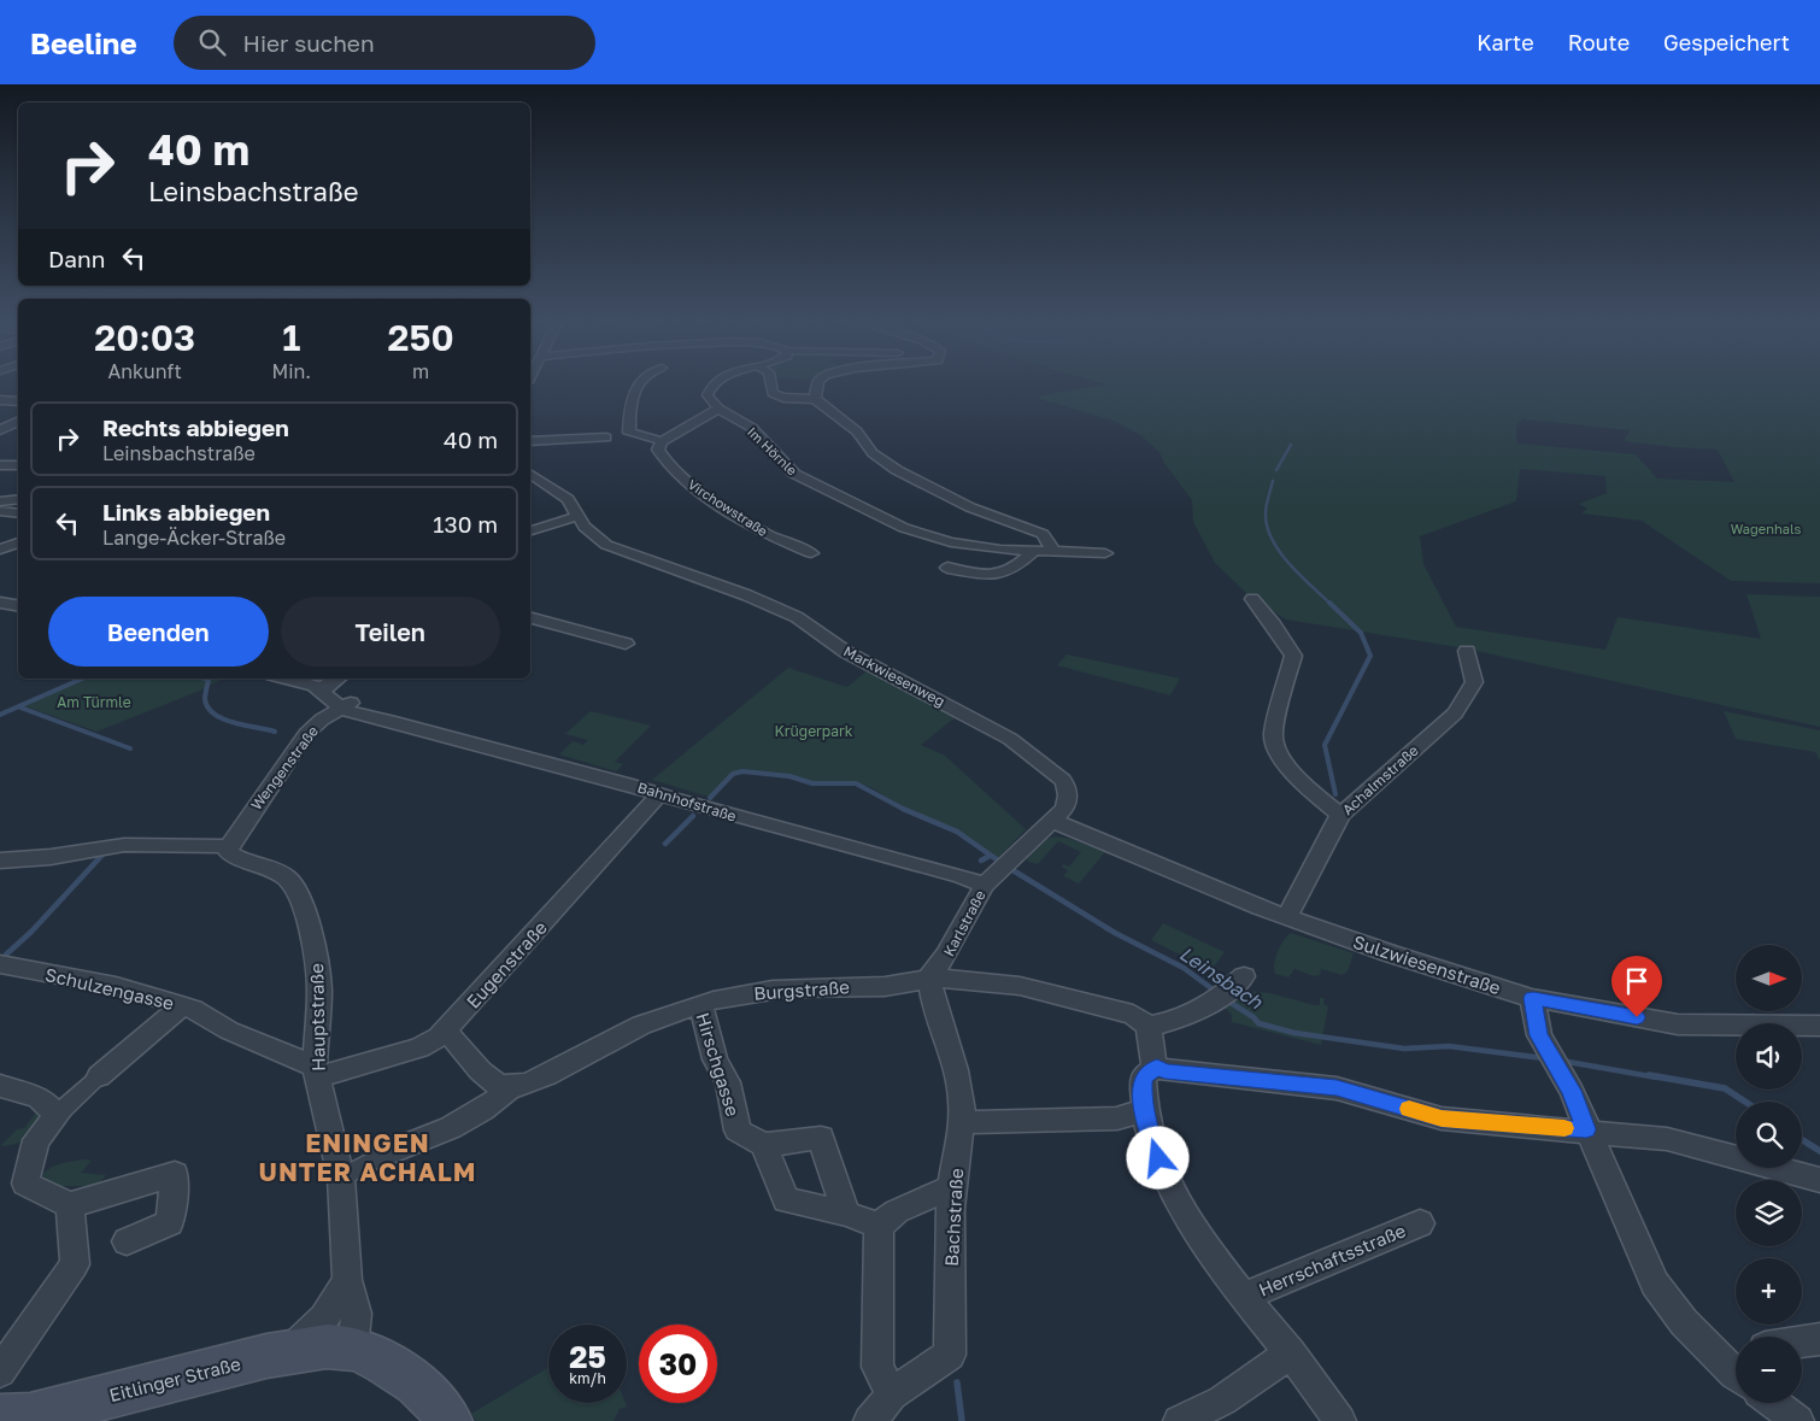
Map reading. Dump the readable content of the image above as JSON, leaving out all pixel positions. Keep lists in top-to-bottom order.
{
  "streets": {
    "main road": ["Eitlinger Straße"],
    "street": [
      "Im Hörnle",
      "Virchowstraße",
      "Markwiesenweg",
      "Wengenstraße",
      "Achalmstraße",
      "Bahnhofstraße",
      "Karlstraße",
      "Eugenstraße",
      "Sulzwiesenstraße",
      "Schulzengasse",
      "Burgstraße",
      "Hauptstraße",
      "Hirschgasse",
      "Bachstraße",
      "Herrschaftsstraße"
    ]
  },
  "crossings": [
    ["Markwiesenweg", "Karlstraße"],
    ["Markwiesenweg", "Sulzwiesenstraße"],
    ["Wengenstraße", "Bahnhofstraße"],
    ["Wengenstraße", "Hauptstraße"],
    ["Achalmstraße", "Sulzwiesenstraße"],
    ["Bahnhofstraße", "Karlstraße"],
    ["Bahnhofstraße", "Eugenstraße"],
    ["Karlstraße", "Sulzwiesenstraße"],
    ["Karlstraße", "Burgstraße"],
    ["Karlstraße", "Bachstraße"],
    ["Eugenstraße", "Schulzengasse"],
    ["Eugenstraße", "Hauptstraße"],
    ["Schulzengasse", "Hauptstraße"],
    ["Burgstraße", "Hirschgasse"],
    ["Burgstraße", "Bachstraße"],
    ["Hauptstraße", "Eitlinger Straße"]
  ],
  "districts": ["ENINGEN UNTER ACHALM"],
  "water": ["Leinsbach"],
  "parks": ["Wagenhals", "Am Türmle", "Krügerpark"],
  "north": "right",
  "page": {
    "header": "Beeline",
    "search": "Hier suchen",
    "nav": ["Karte", "Route", "Gespeichert"],
    "turn": ["40 m", "Leinsbachstraße"],
    "then": "Dann",
    "eta": [
      "20:03",
      "Ankunft",
      "1",
      "Min.",
      "250",
      "m"
    ],
    "list": [
      {
        "name": "Rechts abbiegen",
        "note": "Leinsbachstraße",
        "value": "40 m"
      },
      {
        "name": "Links abbiegen",
        "note": "Lange-Äcker-Straße",
        "value": "130 m"
      }
    ],
    "buttons": ["Beenden", "Teilen"],
    "map_buttons": ["+", "−"],
    "speed": "25 km/h",
    "limit": "30"
  }
}
